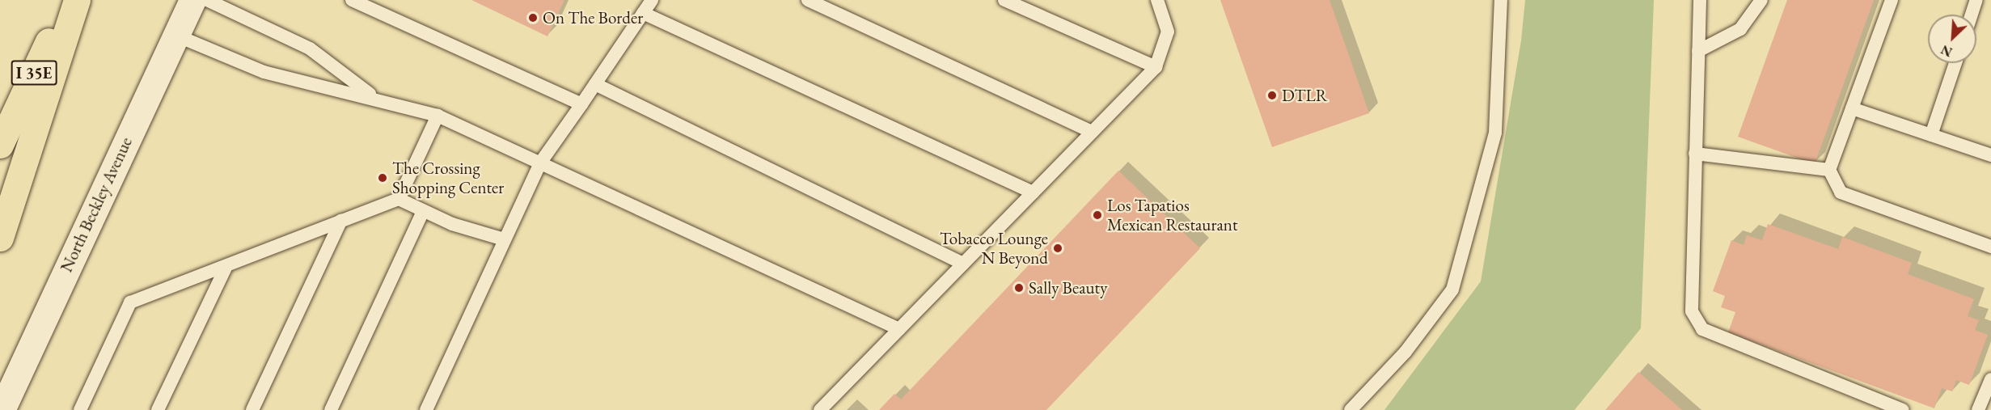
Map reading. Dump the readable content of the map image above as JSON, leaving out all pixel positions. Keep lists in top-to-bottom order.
{
  "streets": {
    "highway": ["I 35E"],
    "main road": ["North Beckley Avenue"]
  },
  "places": [
    "On The Border",
    "DTLR",
    "The Crossing Shopping Center",
    "Los Tapatios Mexican Restaurant",
    "Tobacco Lounge N Beyond",
    "Sally Beauty"
  ],
  "north": "bottom left"
}
